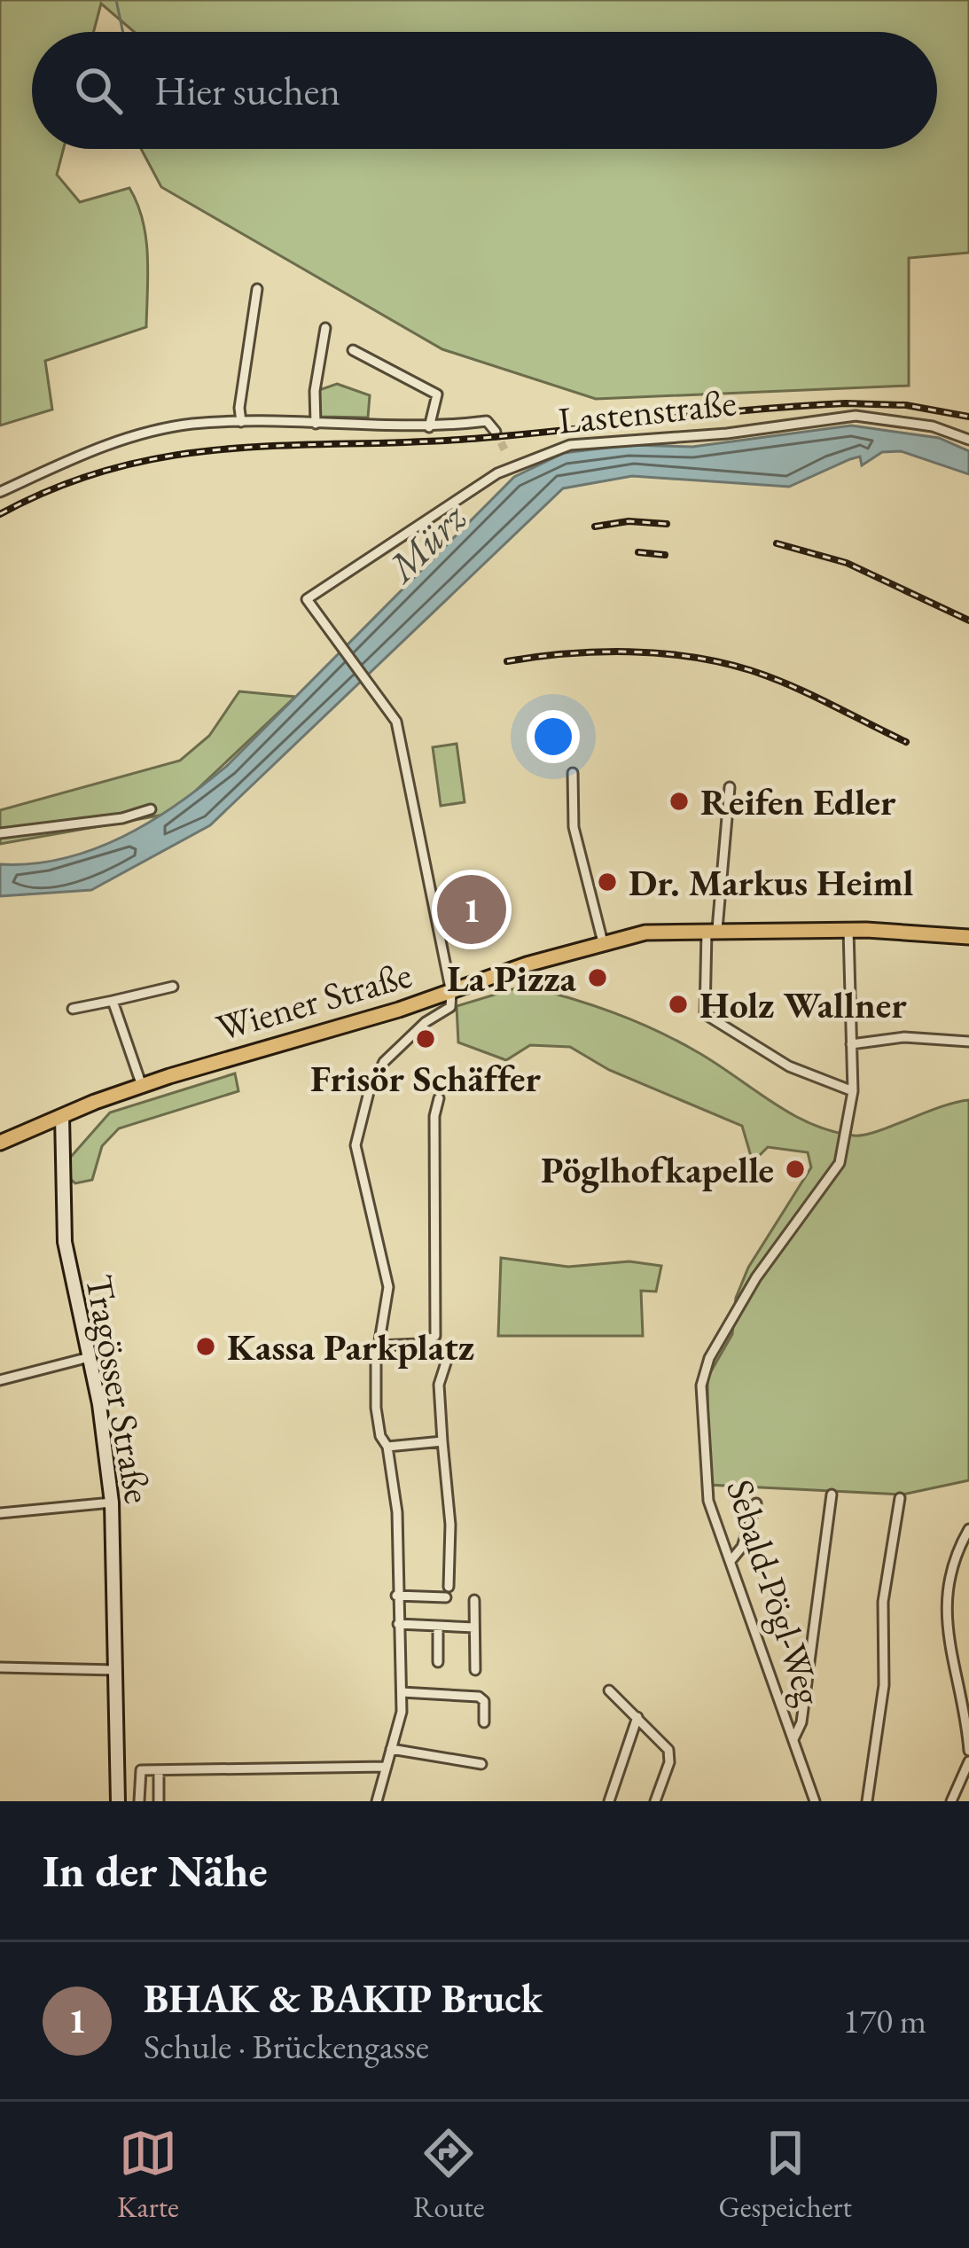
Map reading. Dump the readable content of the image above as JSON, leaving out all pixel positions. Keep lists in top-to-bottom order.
{
  "streets": {
    "main road": ["Wiener Straße", "Tragösser Straße"],
    "street": ["Lastenstraße", "Sebald-Pögl-Weg"]
  },
  "crossings": [
    ["Lastenstraße", "Wiener Straße"],
    ["Wiener Straße", "Tragösser Straße"],
    ["Wiener Straße", "Sebald-Pögl-Weg"]
  ],
  "water": ["Mürz"],
  "places": [
    "Reifen Edler",
    "Dr. Markus Heiml",
    "La Pizza",
    "Holz Wallner",
    "Frisör Schäffer",
    "Pöglhofkapelle",
    "Kassa Parkplatz"
  ],
  "page": {
    "search": "Hier suchen",
    "pins": "1",
    "heading": "In der Nähe",
    "list": [
      {
        "mark": "1",
        "name": "BHAK & BAKIP Bruck",
        "note": "Schule · Brückengasse",
        "value": "170 m"
      }
    ],
    "nav": ["Karte", "Route", "Gespeichert"]
  }
}
